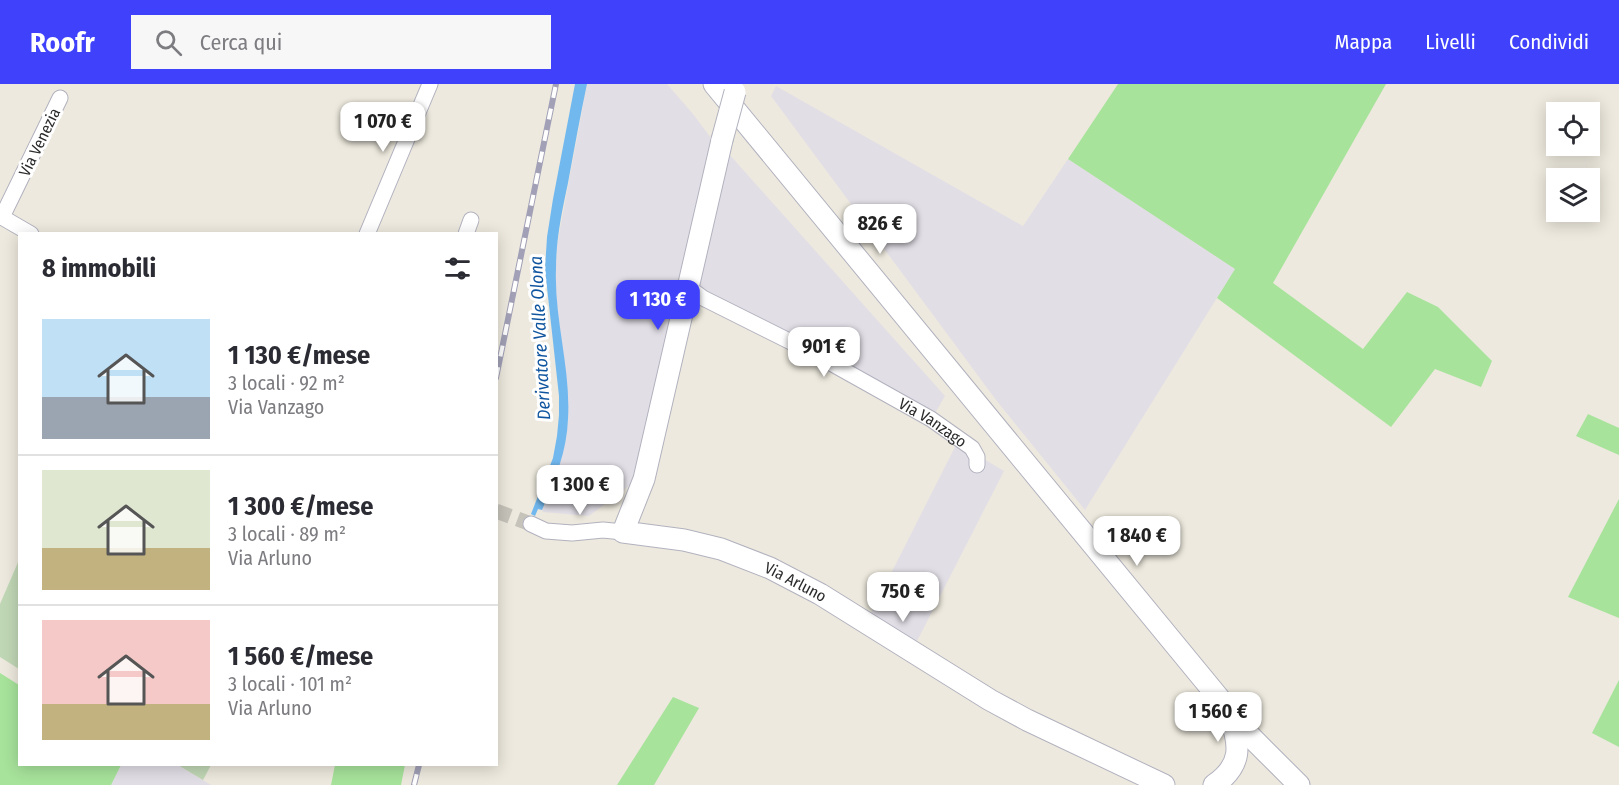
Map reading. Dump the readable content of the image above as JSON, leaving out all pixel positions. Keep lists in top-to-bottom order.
{
  "streets": {
    "street": ["Via Venezia", "Via Vanzago", "Via Arluno"]
  },
  "water": ["Derivatore Valle Olona"],
  "page": {
    "header": "Roofr",
    "search": "Cerca qui",
    "nav": ["Mappa", "Livelli", "Condividi"],
    "price": [
      "1 070 €",
      "826 €",
      "1 130 €",
      "901 €",
      "1 300 €",
      "1 840 €",
      "750 €",
      "1 560 €"
    ],
    "heading": "8 immobili",
    "list": [
      {
        "name": "1 130 €/mese",
        "note": "3 locali · 92 m² · Via Vanzago"
      },
      {
        "name": "1 300 €/mese",
        "note": "3 locali · 89 m² · Via Arluno"
      },
      {
        "name": "1 560 €/mese",
        "note": "3 locali · 101 m² · Via Arluno"
      }
    ]
  }
}
